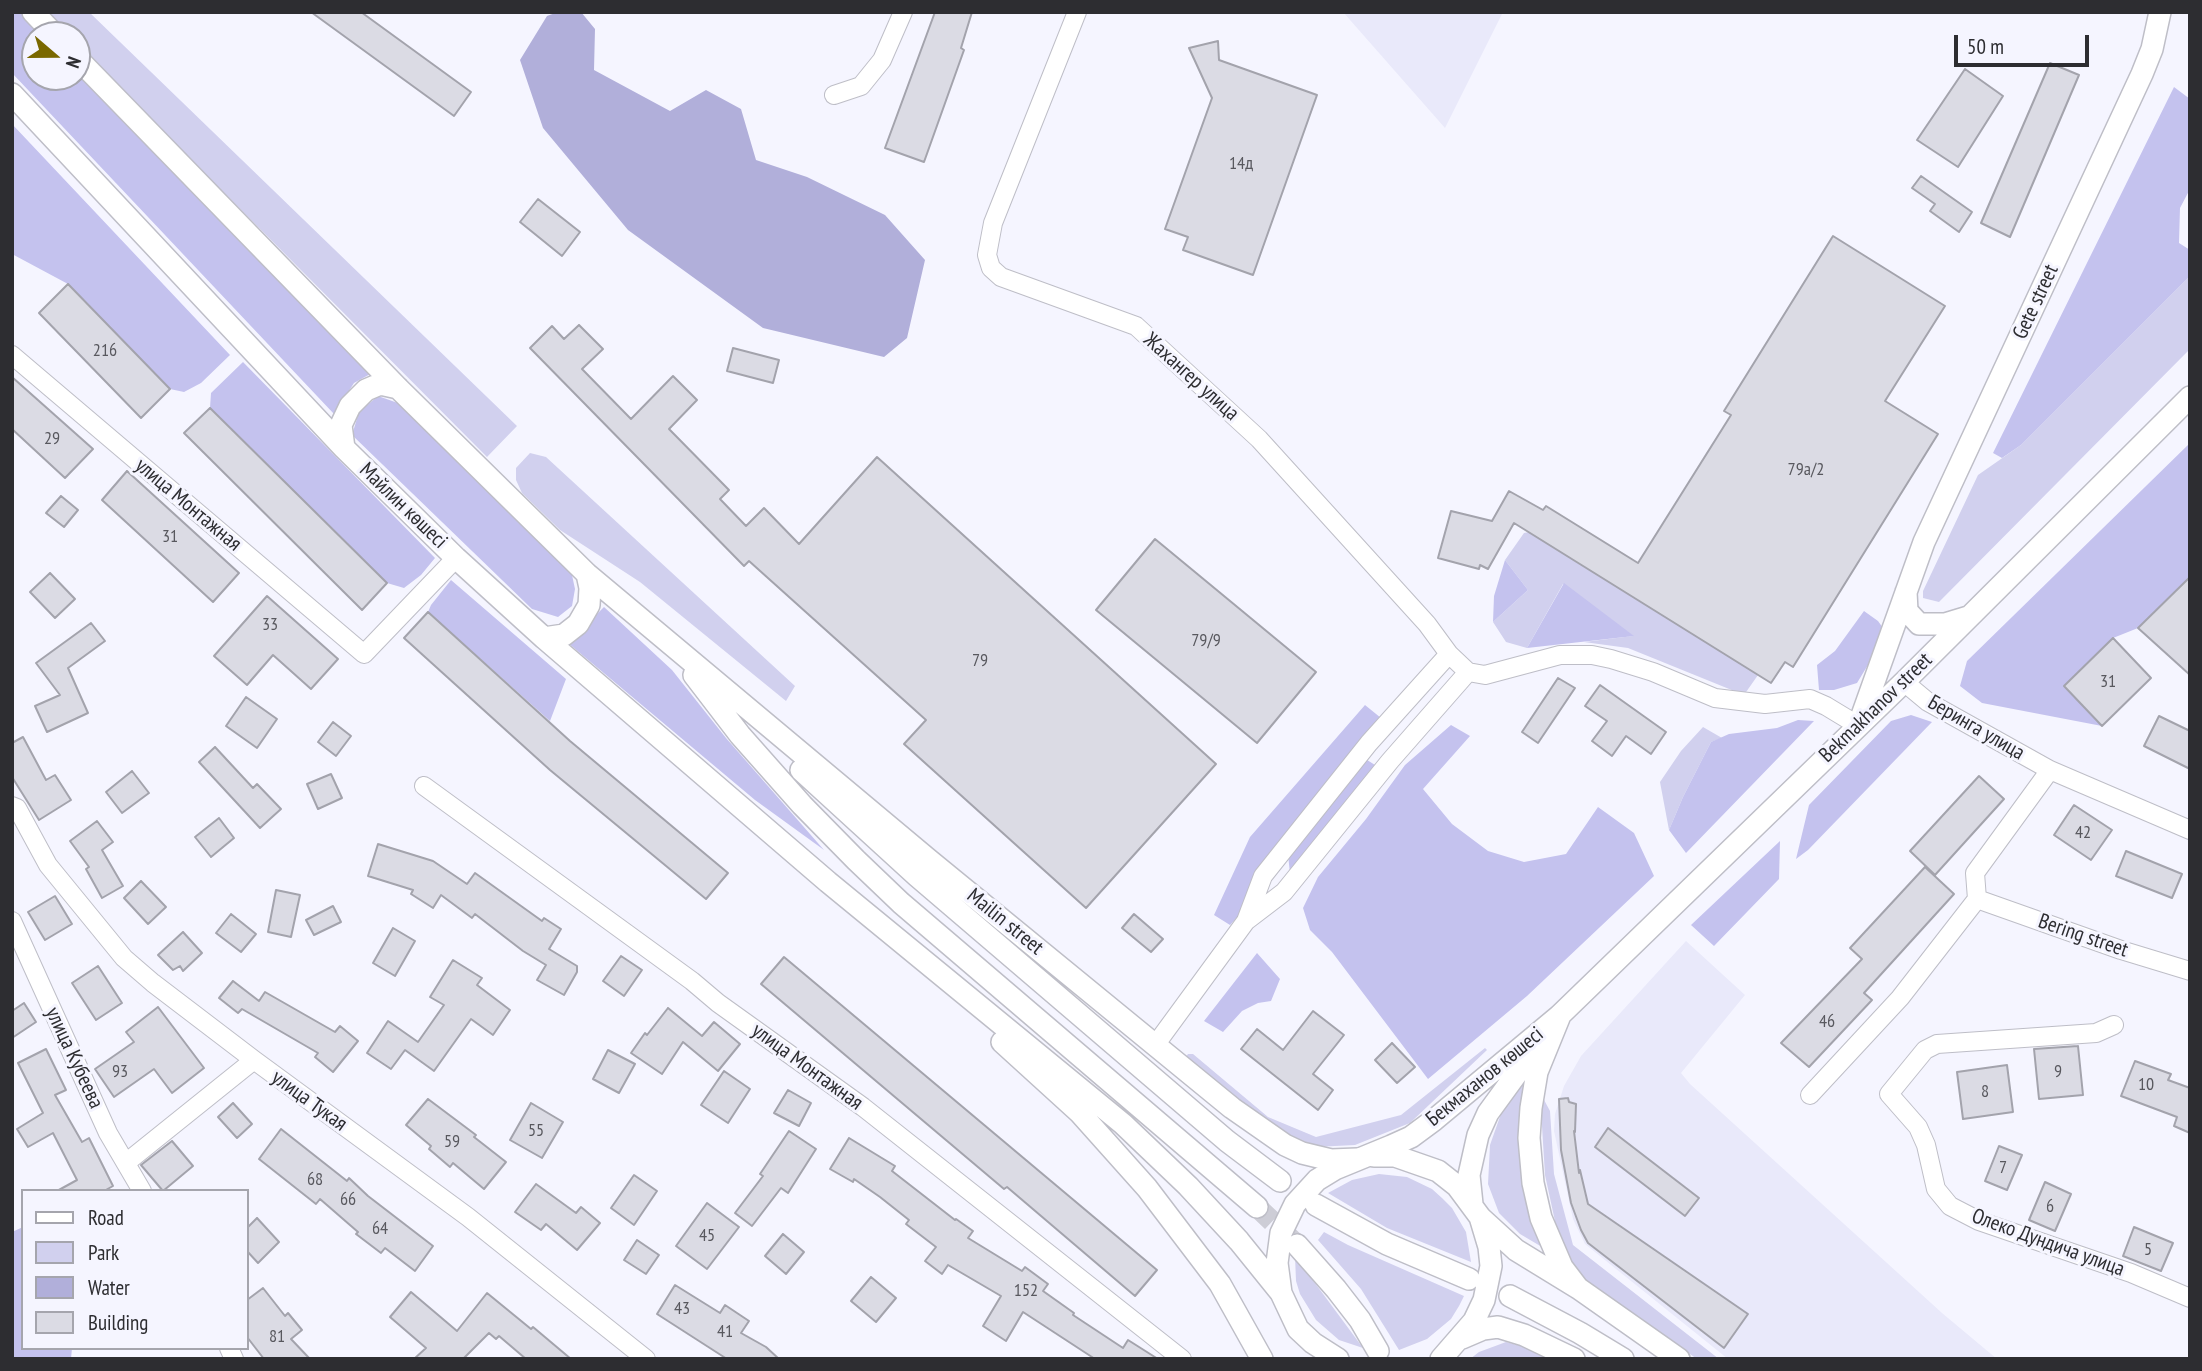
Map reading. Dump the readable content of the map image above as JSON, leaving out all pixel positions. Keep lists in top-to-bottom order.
{
  "streets": {
    "main road": [
      "Gete street",
      "Майлин көшесі",
      "Bekmakhanov street",
      "Mailin street",
      "Бекмаханов көшесі"
    ],
    "street": [
      "Жахангер улица",
      "улица Монтажная",
      "Беринга улица",
      "Bering street",
      "улица Кубеева",
      "улица Тукая",
      "Олеко Дундича улица"
    ]
  },
  "crossings": [
    ["Gete street", "Bekmakhanov street"],
    ["улица Монтажная", "Майлин көшесі"],
    ["Bekmakhanov street", "Беринга улица"],
    ["Bekmakhanov street", "Бекмаханов көшесі"],
    ["Беринга улица", "Bering street"],
    ["Mailin street", "Бекмаханов көшесі"]
  ],
  "house_numbers": [
    "14д",
    "216",
    "29",
    "79а/2",
    "31",
    "33",
    "79/9",
    "79",
    "31",
    "42",
    "46",
    "93",
    "9",
    "10",
    "8",
    "55",
    "59",
    "7",
    "68",
    "66",
    "6",
    "64",
    "45",
    "5",
    "152",
    "43",
    "41",
    "81"
  ],
  "legend": [
    "Road",
    "Park",
    "Water",
    "Building"
  ],
  "scale_bar": "50 m",
  "north": "right"
}
